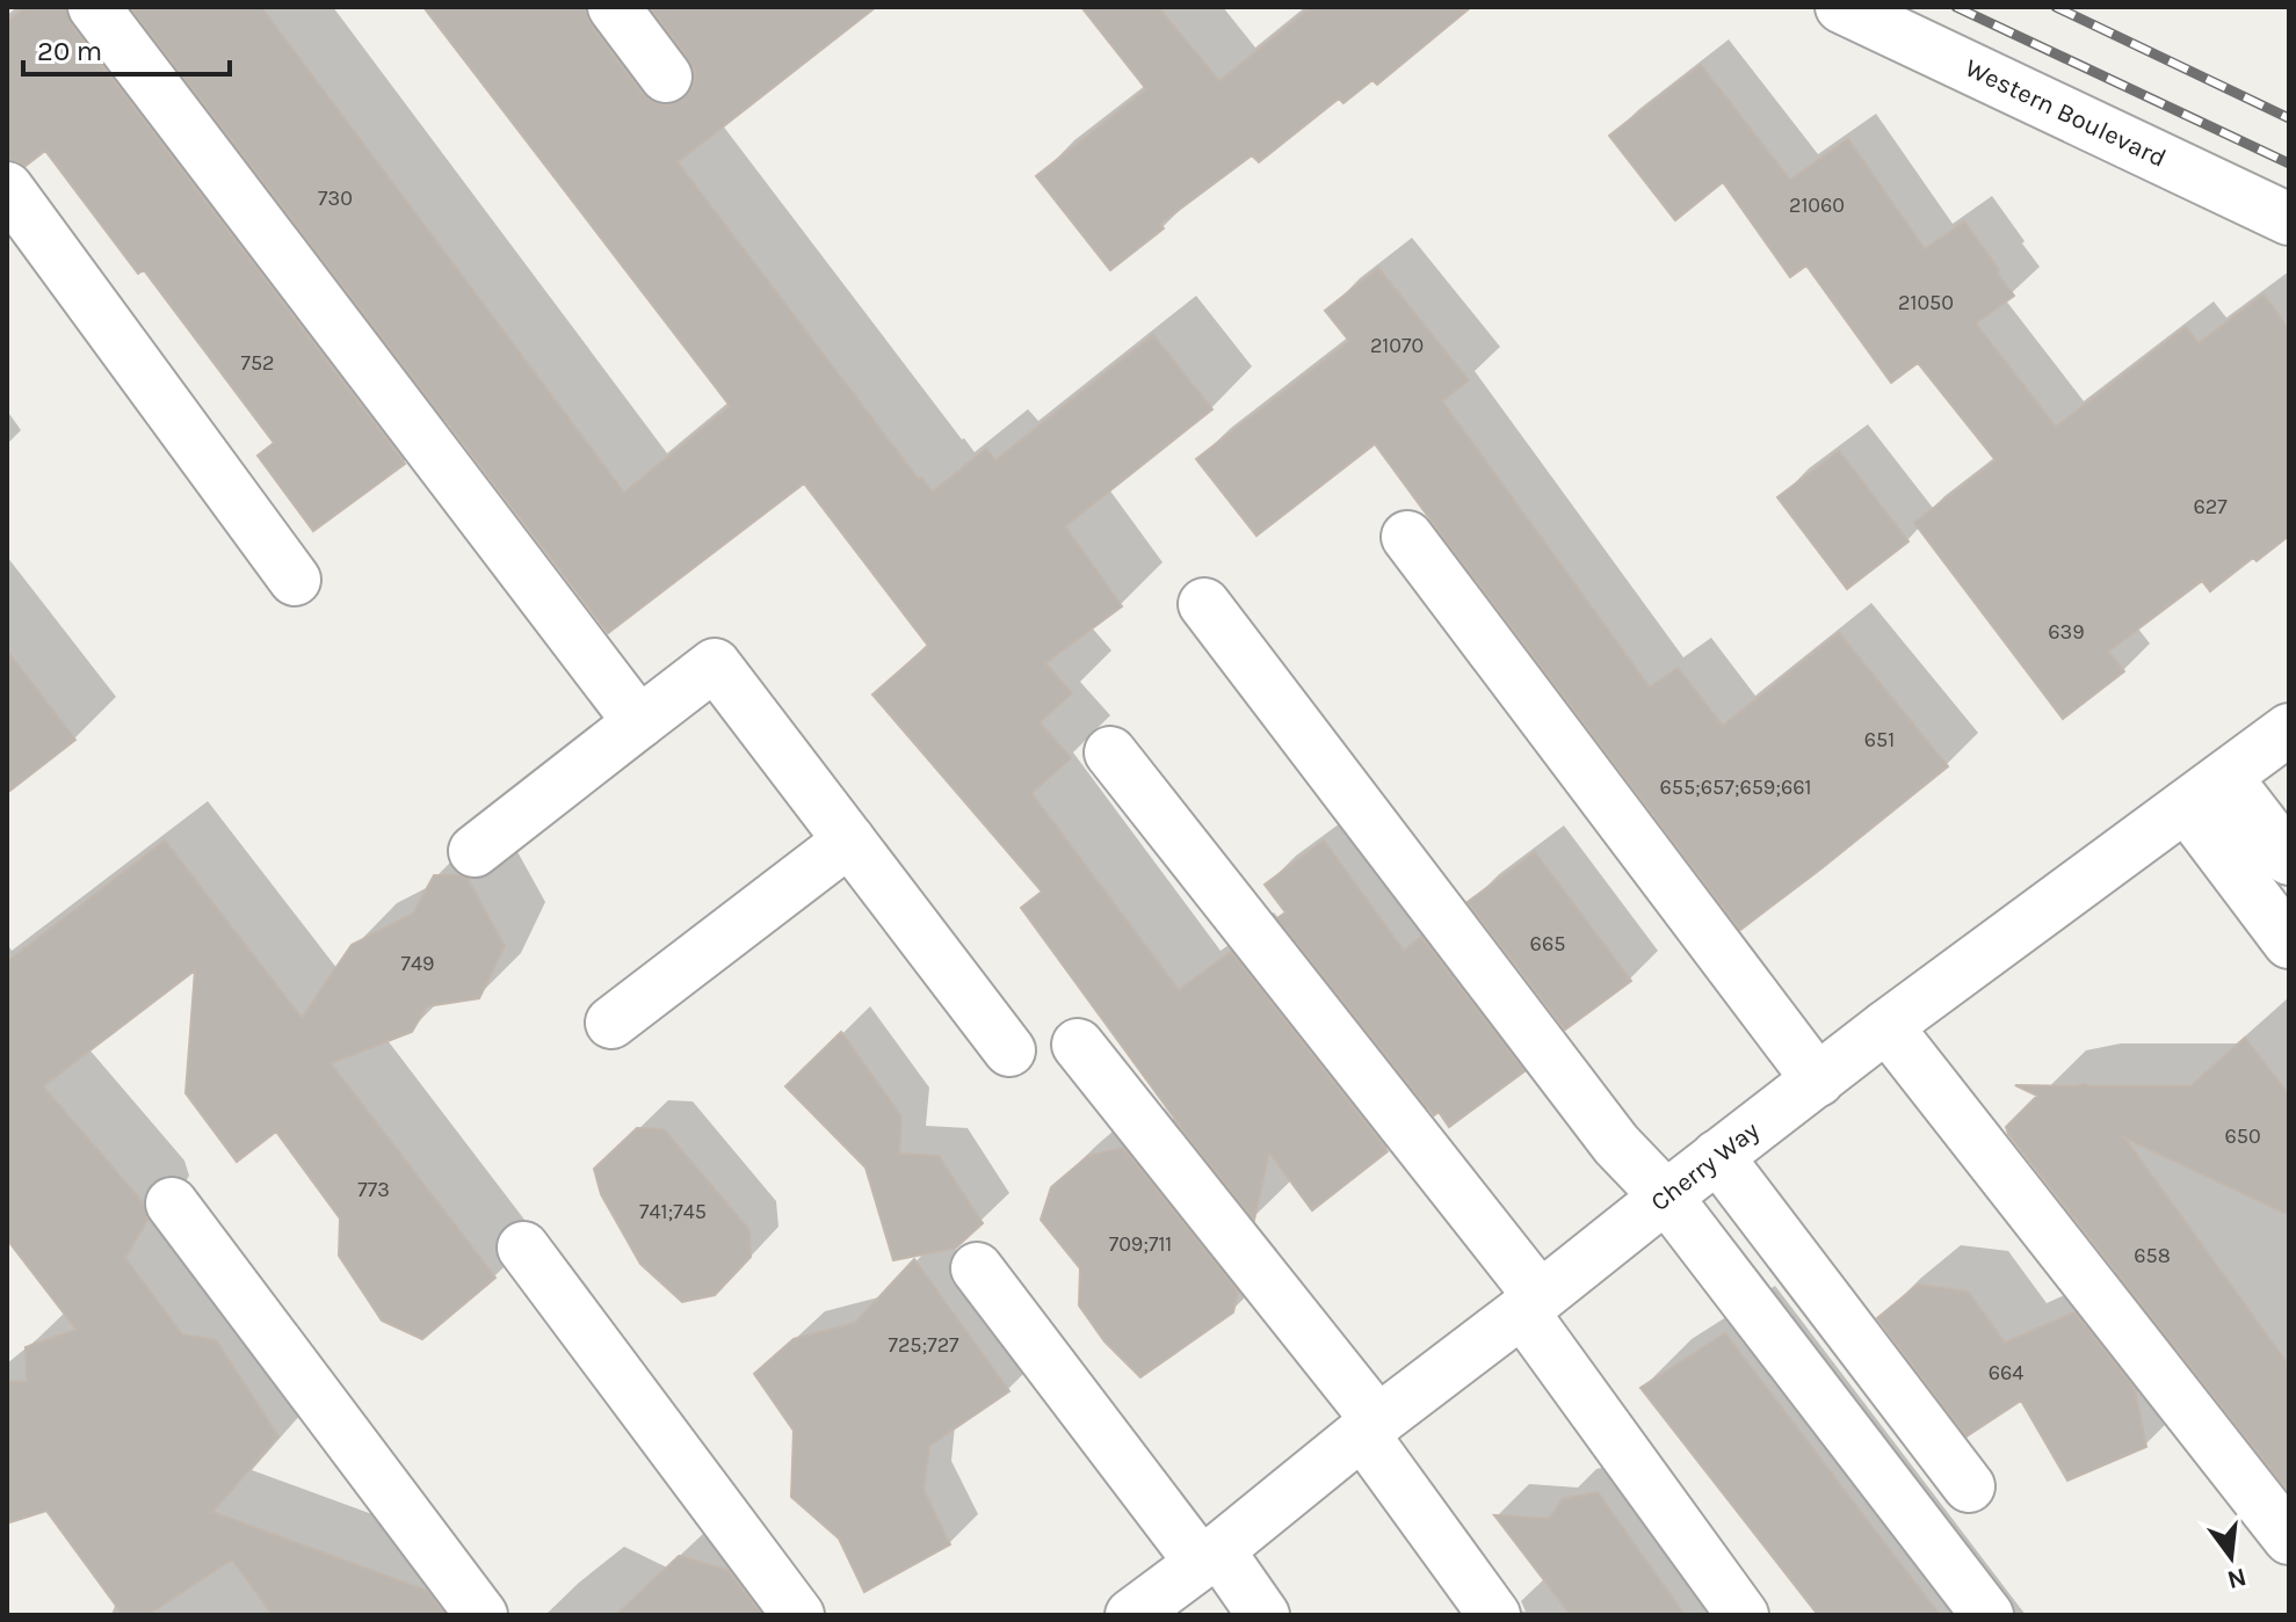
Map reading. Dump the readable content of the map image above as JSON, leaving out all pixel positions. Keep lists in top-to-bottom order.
{
  "streets": {
    "street": ["Western Boulevard", "Cherry Way"]
  },
  "house_numbers": [
    "730",
    "21060",
    "21050",
    "21070",
    "752",
    "627",
    "639",
    "651",
    "655;657;659;661",
    "665",
    "749",
    "650",
    "773",
    "741;745",
    "709;711",
    "658",
    "725;727",
    "664"
  ],
  "scale_bar": "20 m",
  "north": "bottom"
}
